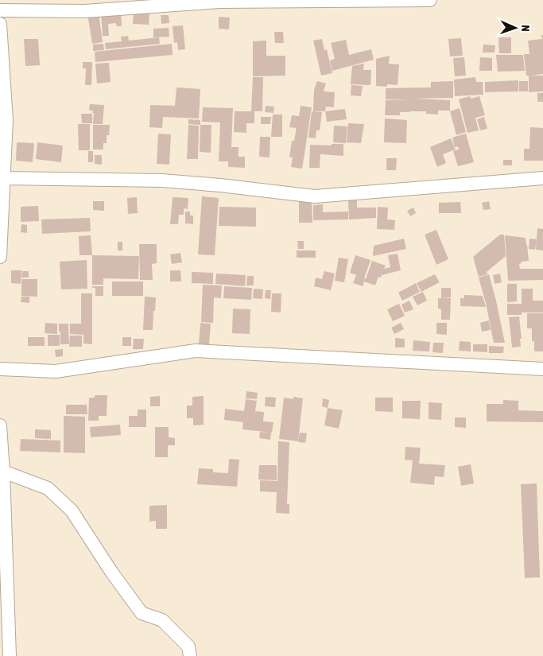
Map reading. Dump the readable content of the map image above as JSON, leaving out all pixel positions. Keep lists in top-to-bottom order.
{
  "north": "right"
}
